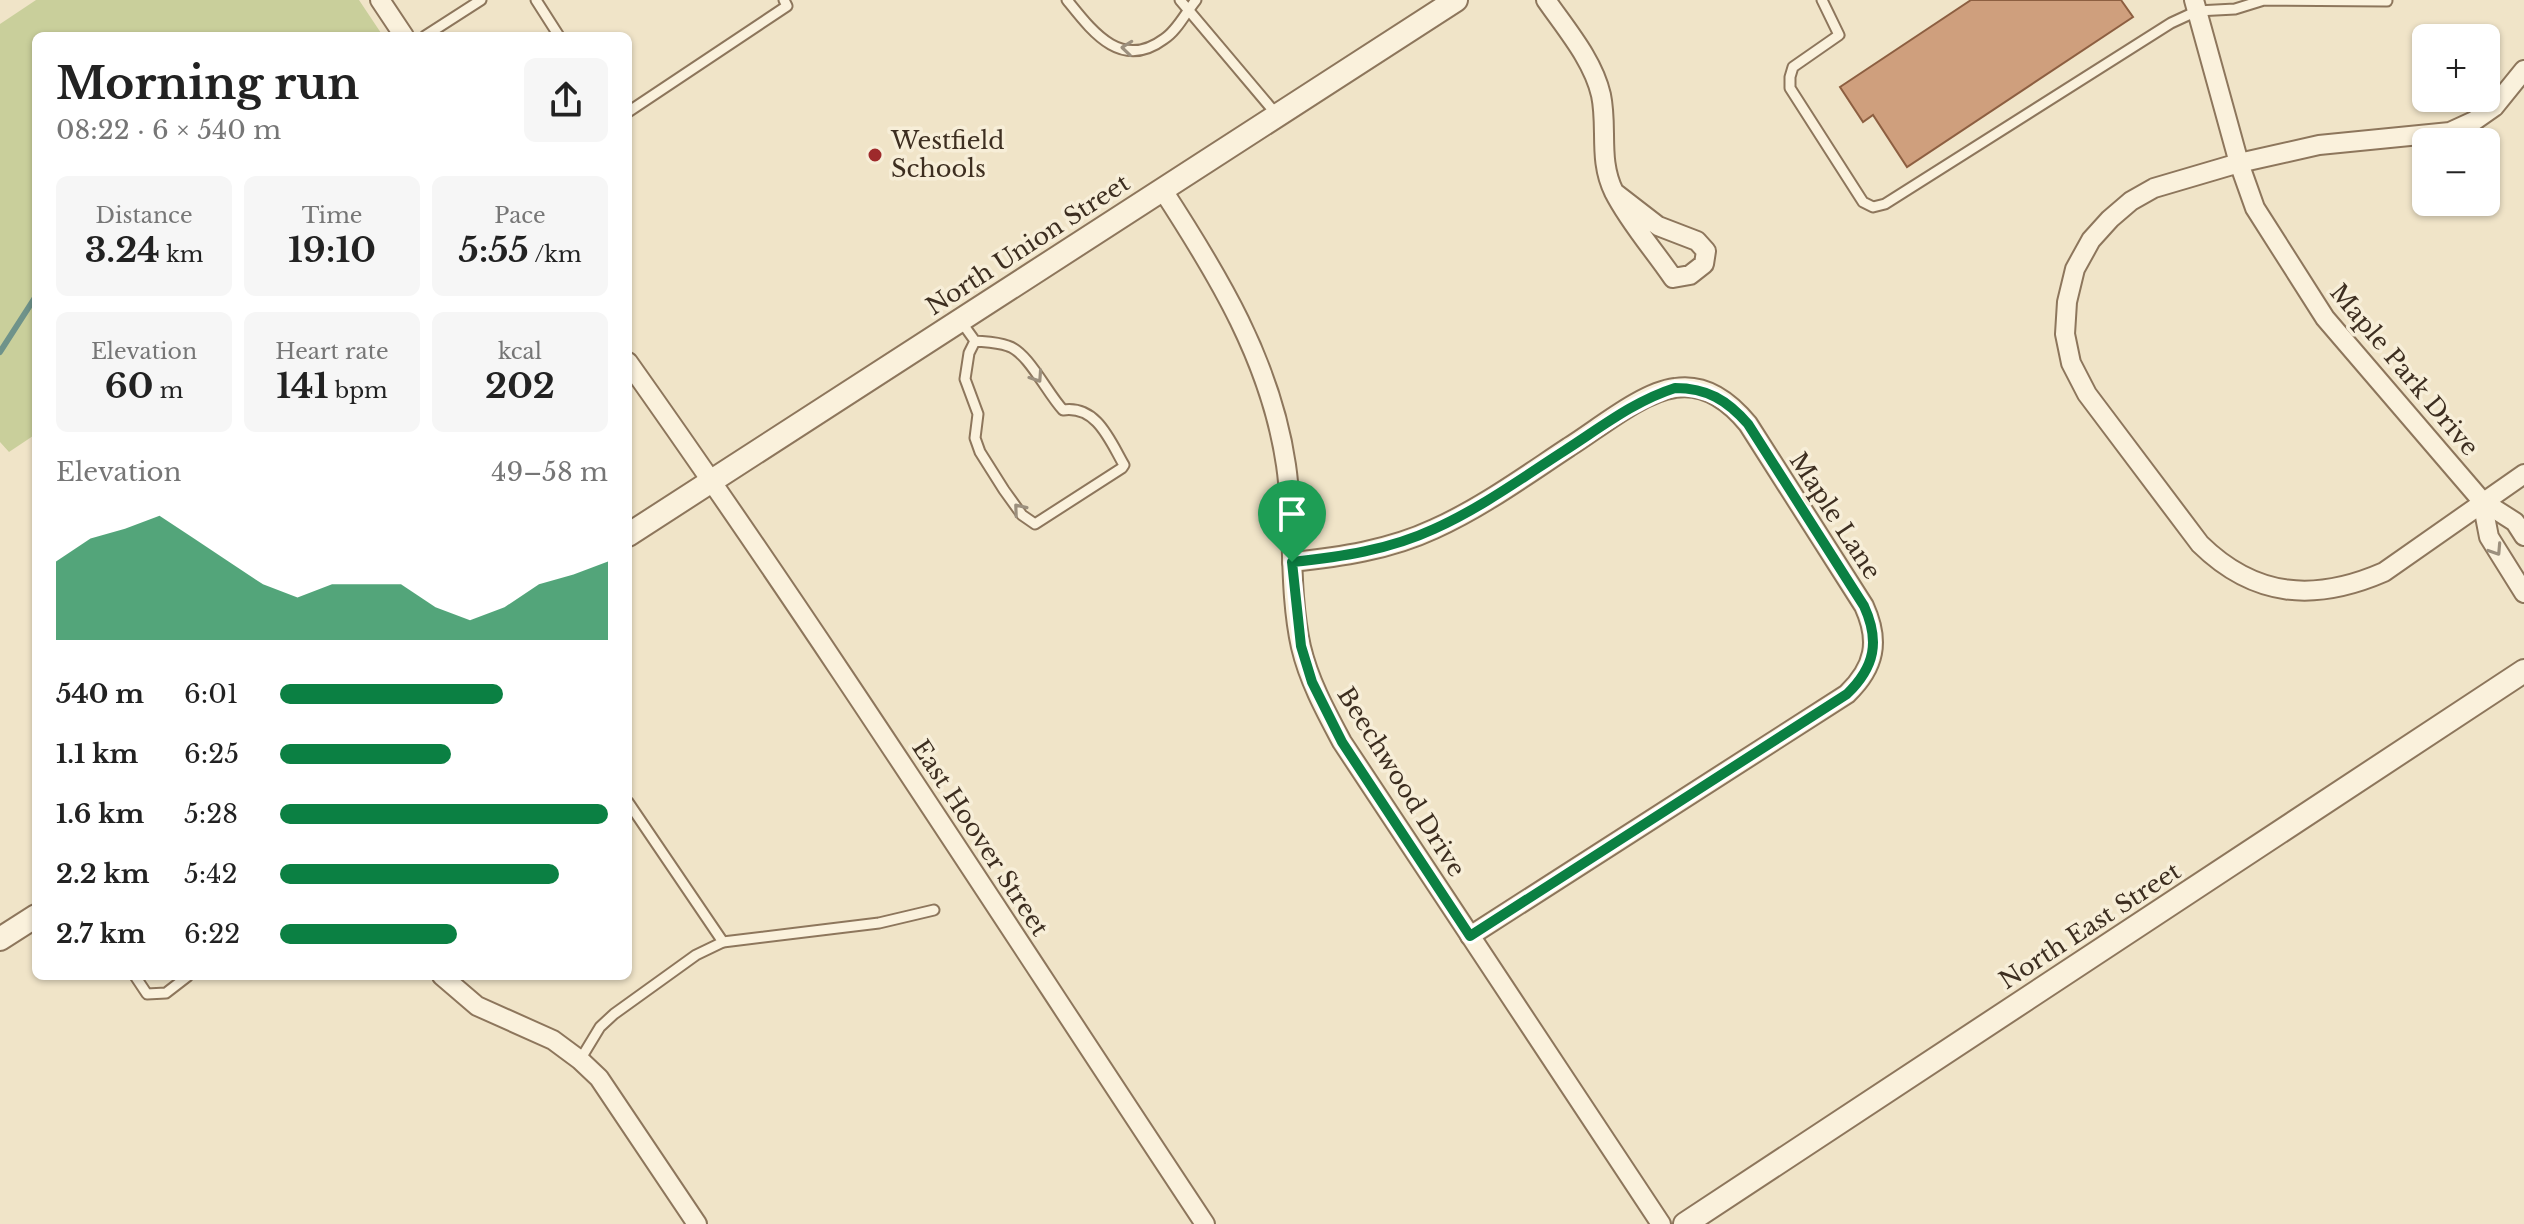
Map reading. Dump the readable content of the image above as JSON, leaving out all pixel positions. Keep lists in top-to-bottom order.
{
  "streets": {
    "street": [
      "North Union Street",
      "Maple Park Drive",
      "Maple Lane",
      "Beechwood Drive",
      "East Hoover Street",
      "North East Street"
    ]
  },
  "crossings": [
    ["North Union Street", "Beechwood Drive"],
    ["North Union Street", "East Hoover Street"],
    ["Maple Lane", "Beechwood Drive"]
  ],
  "places": ["Westfield Schools"],
  "page": {
    "map_buttons": ["+", "−"],
    "heading": ["Morning run", "08:22 · 6 × 540 m"],
    "stats": [
      ["Distance", "3.24 km"],
      ["Time", "19:10"],
      ["Pace", "5:55 /km"],
      ["Elevation", "60 m"],
      ["Heart rate", "141 bpm"],
      ["kcal", "202"]
    ],
    "chart": ["Elevation", "49–58 m"],
    "list": [
      {
        "name": "540 m",
        "note": "6:01"
      },
      {
        "name": "1.1 km",
        "note": "6:25"
      },
      {
        "name": "1.6 km",
        "note": "5:28"
      },
      {
        "name": "2.2 km",
        "note": "5:42"
      },
      {
        "name": "2.7 km",
        "note": "6:22"
      }
    ]
  }
}
